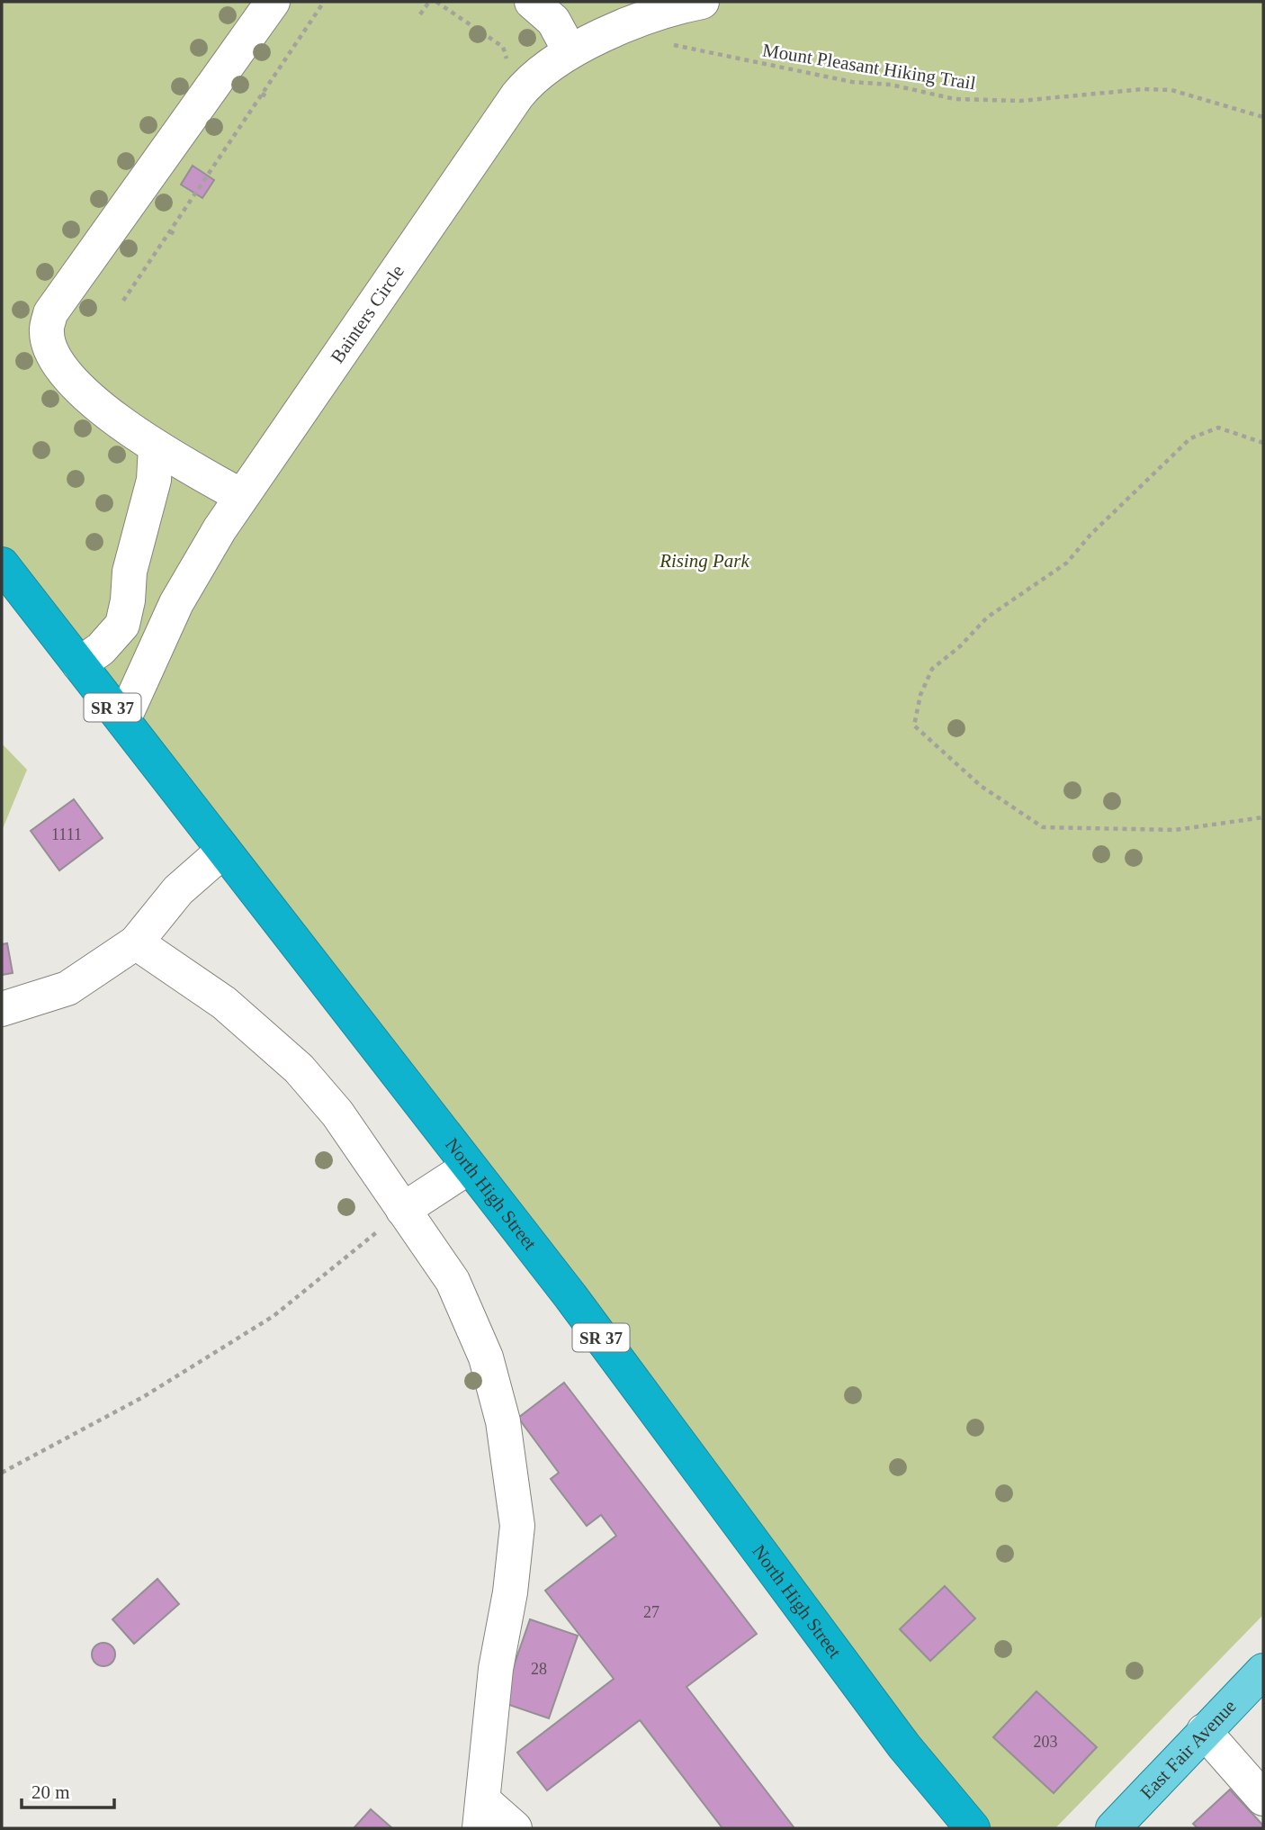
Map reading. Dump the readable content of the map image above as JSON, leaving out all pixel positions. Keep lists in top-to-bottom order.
{
  "streets": {
    "highway": ["SR 37", "North High Street"],
    "main road": ["East Fair Avenue"],
    "lane": ["Bainters Circle"],
    "path": ["Mount Pleasant Hiking Trail"]
  },
  "crossings": [
    ["Mount Pleasant Hiking Trail", "Bainters Circle"],
    ["Bainters Circle", "North High Street"]
  ],
  "parks": ["Rising Park"],
  "house_numbers": [
    "1111",
    "27",
    "28",
    "203"
  ],
  "scale_bar": "20 m"
}
